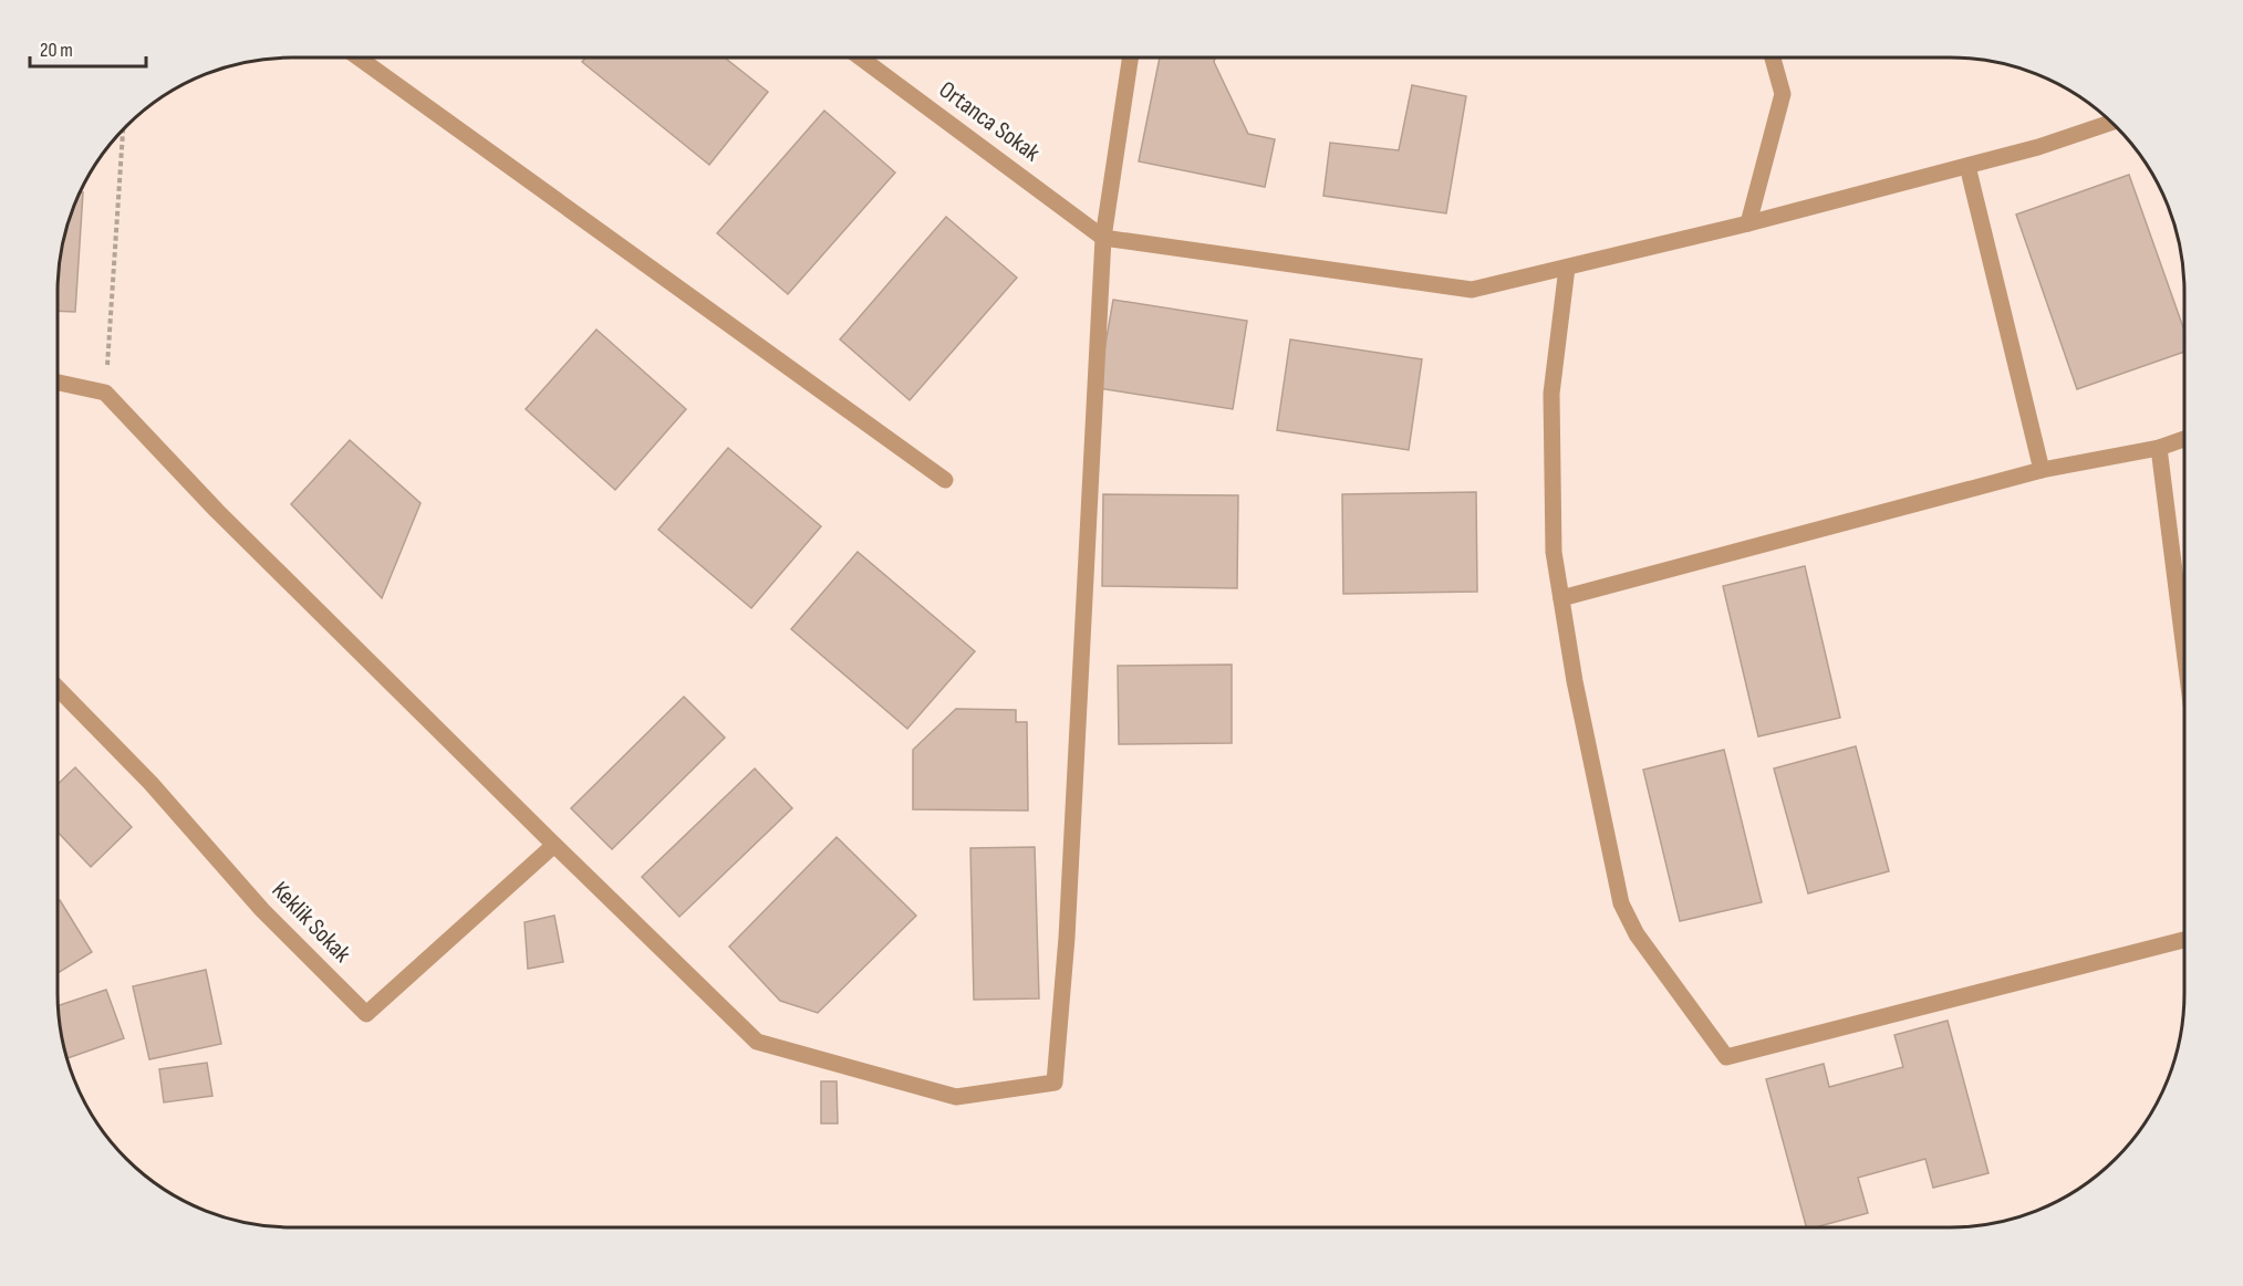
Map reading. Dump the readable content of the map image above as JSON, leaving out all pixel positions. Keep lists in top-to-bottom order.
{
  "streets": {
    "street": ["Ortanca Sokak", "Keklik Sokak"]
  },
  "scale_bar": "20 m"
}
